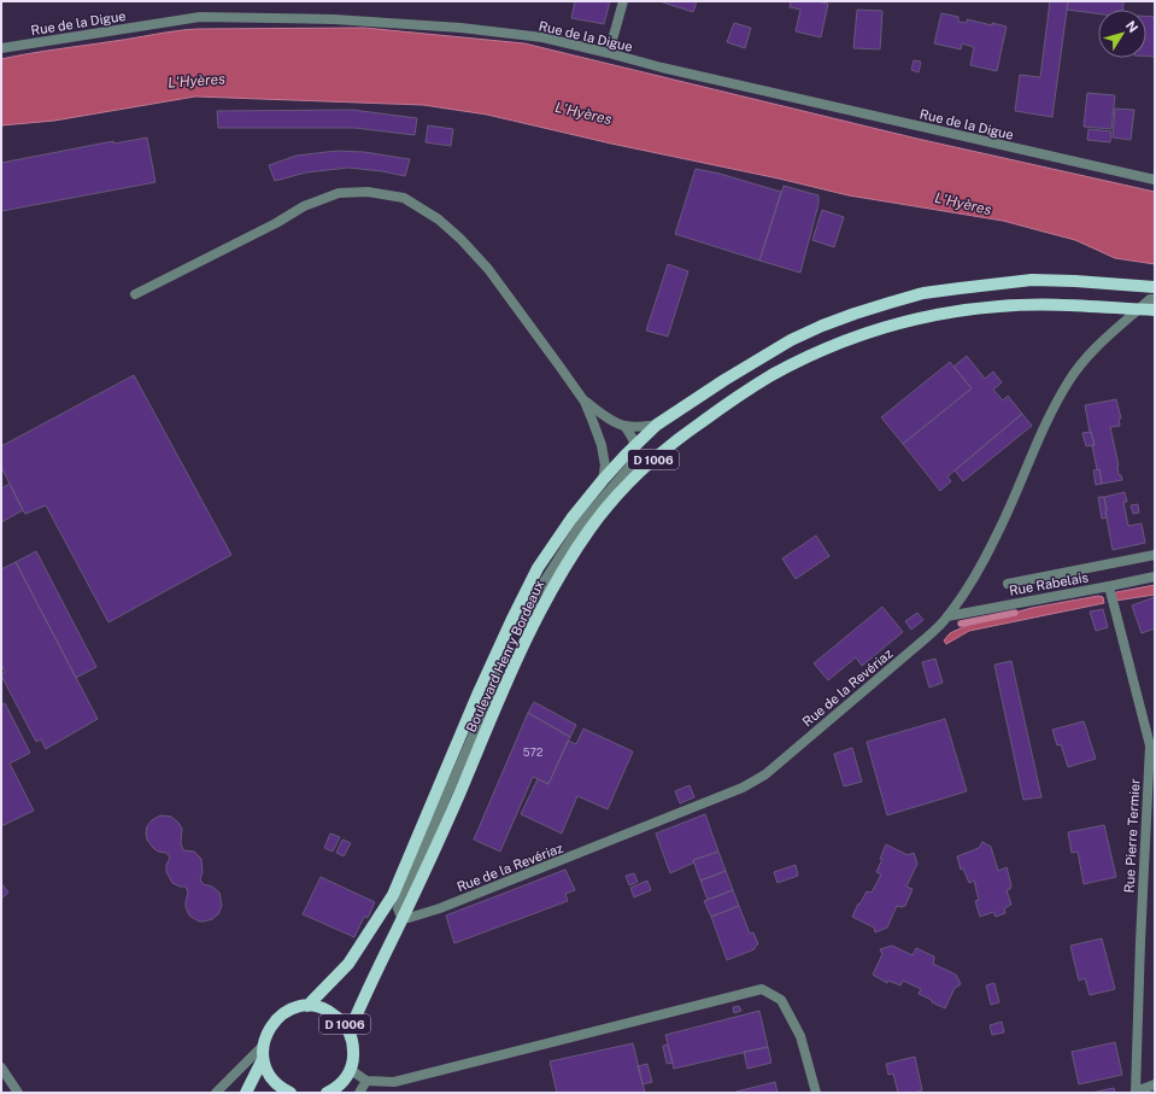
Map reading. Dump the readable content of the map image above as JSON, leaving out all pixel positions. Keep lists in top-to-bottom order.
{
  "streets": {
    "main road": ["D 1006", "Boulevard Henry Bordeaux"],
    "street": [
      "Rue de la Digue",
      "Rue Rabelais",
      "Rue de la Revériaz",
      "Rue Pierre Termier"
    ]
  },
  "crossings": [
    ["D 1006", "Boulevard Henry Bordeaux"],
    ["D 1006", "Rue de la Revériaz"],
    ["Rue Rabelais", "Rue de la Revériaz"],
    ["Rue Rabelais", "Rue Pierre Termier"],
    ["Boulevard Henry Bordeaux", "Rue de la Revériaz"]
  ],
  "water": ["L'Hyères"],
  "house_numbers": ["572"],
  "north": "top right"
}
